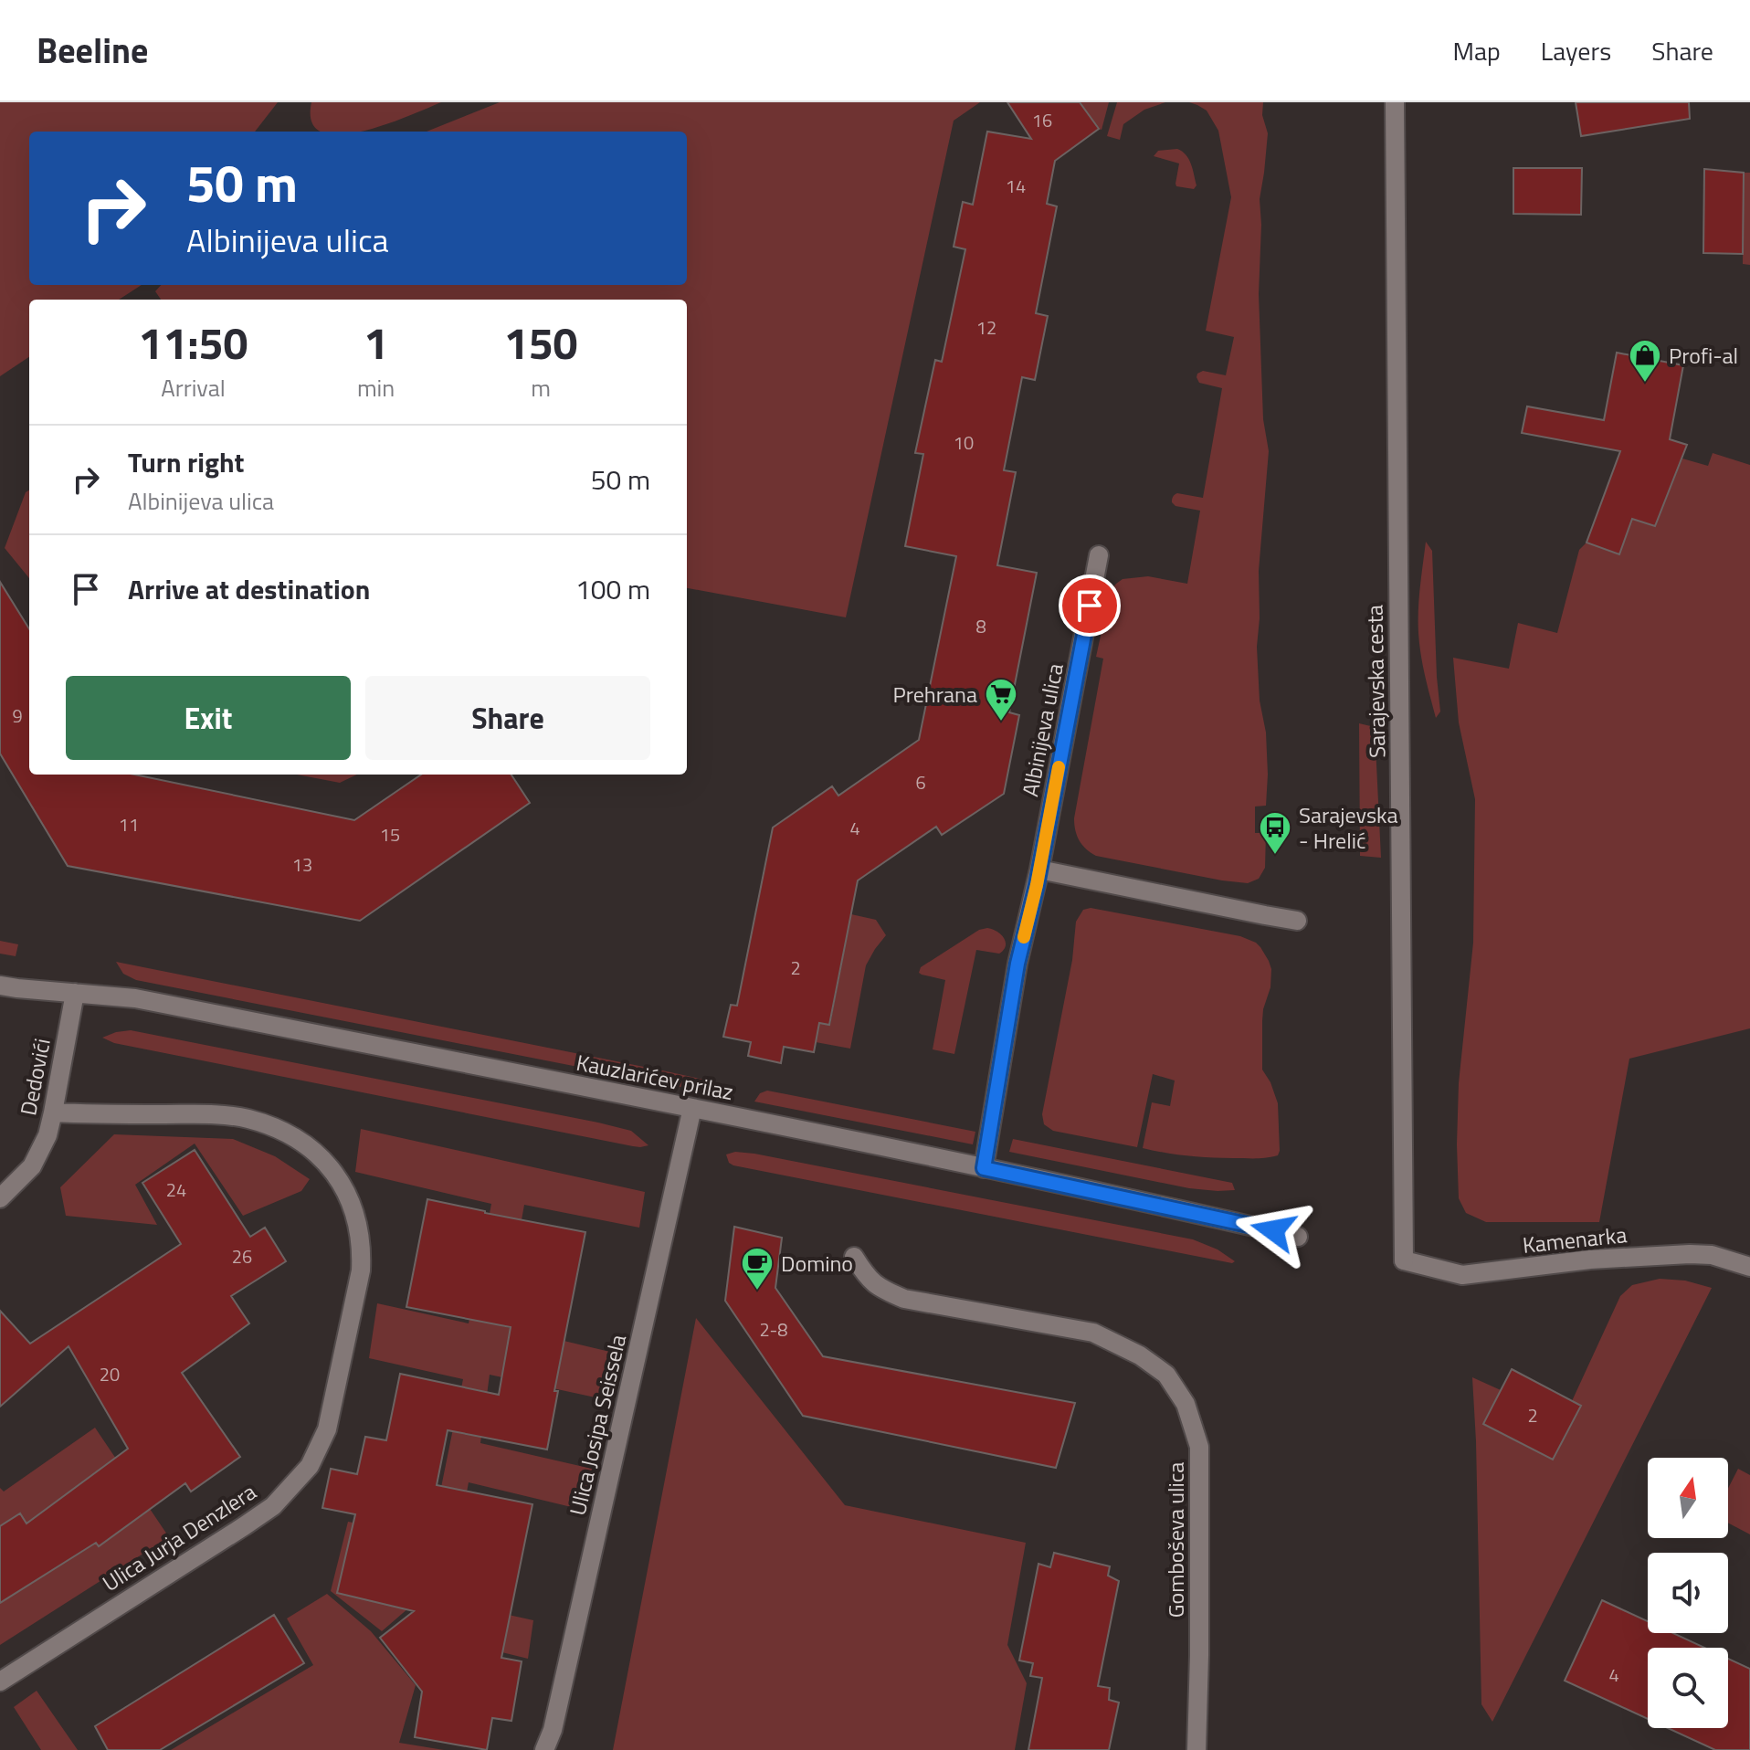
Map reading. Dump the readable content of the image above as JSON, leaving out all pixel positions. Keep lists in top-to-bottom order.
{
  "streets": {
    "street": [
      "Sarajevska cesta",
      "Albinijeva ulica",
      "Dedovići",
      "Kauzlarićev prilaz",
      "Kamenarka",
      "Ulica Josipa Seissela",
      "Ulica Jurja Denzlera",
      "Gomboševa ulica"
    ]
  },
  "crossings": [
    ["Sarajevska cesta", "Kamenarka"],
    ["Albinijeva ulica", "Kauzlarićev prilaz"],
    ["Dedovići", "Kauzlarićev prilaz"],
    ["Dedovići", "Ulica Jurja Denzlera"],
    ["Kauzlarićev prilaz", "Ulica Josipa Seissela"]
  ],
  "places": {
    "shop": ["Profi-al"],
    "supermarket": ["Prehrana"],
    "bus stop": ["Sarajevska - Hrelić"],
    "cafe": ["Domino"]
  },
  "house_numbers": [
    "16",
    "14",
    "12",
    "10",
    "8",
    "9",
    "6",
    "11",
    "4",
    "15",
    "13",
    "2",
    "24",
    "26",
    "2-8",
    "20",
    "2",
    "4"
  ],
  "north": "top",
  "page": {
    "header": "Beeline",
    "nav": ["Map", "Layers", "Share"],
    "turn": ["50 m", "Albinijeva ulica"],
    "eta": [
      "11:50",
      "Arrival",
      "1",
      "min",
      "150",
      "m"
    ],
    "list": [
      {
        "name": "Turn right",
        "note": "Albinijeva ulica",
        "value": "50 m"
      },
      {
        "name": "Arrive at destination",
        "value": "100 m"
      }
    ],
    "buttons": ["Exit", "Share"]
  }
}
